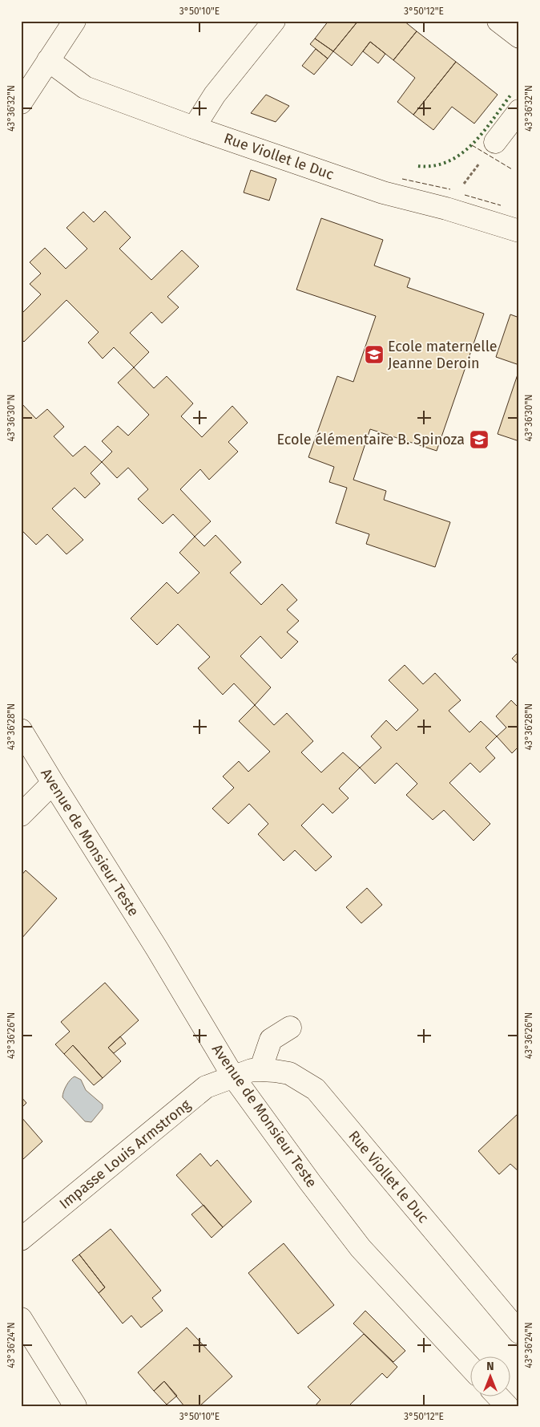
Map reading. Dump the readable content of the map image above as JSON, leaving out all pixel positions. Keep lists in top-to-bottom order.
{
  "streets": {
    "street": ["Rue Viollet le Duc", "Avenue de Monsieur Teste", "Impasse Louis Armstrong"]
  },
  "crossings": [
    ["Rue Viollet le Duc", "Avenue de Monsieur Teste"],
    ["Rue Viollet le Duc", "Impasse Louis Armstrong"],
    ["Avenue de Monsieur Teste", "Impasse Louis Armstrong"]
  ],
  "places": {
    "school or university": ["Ecole maternelle Jeanne Deroin", "Ecole élémentaire B. Spinoza"]
  },
  "north": "top",
  "coordinates": [
    "3°50'10\"E",
    "3°50'12\"E",
    "43°36'32\"N",
    "43°36'30\"N",
    "43°36'28\"N",
    "43°36'26\"N",
    "43°36'24\"N"
  ]
}
